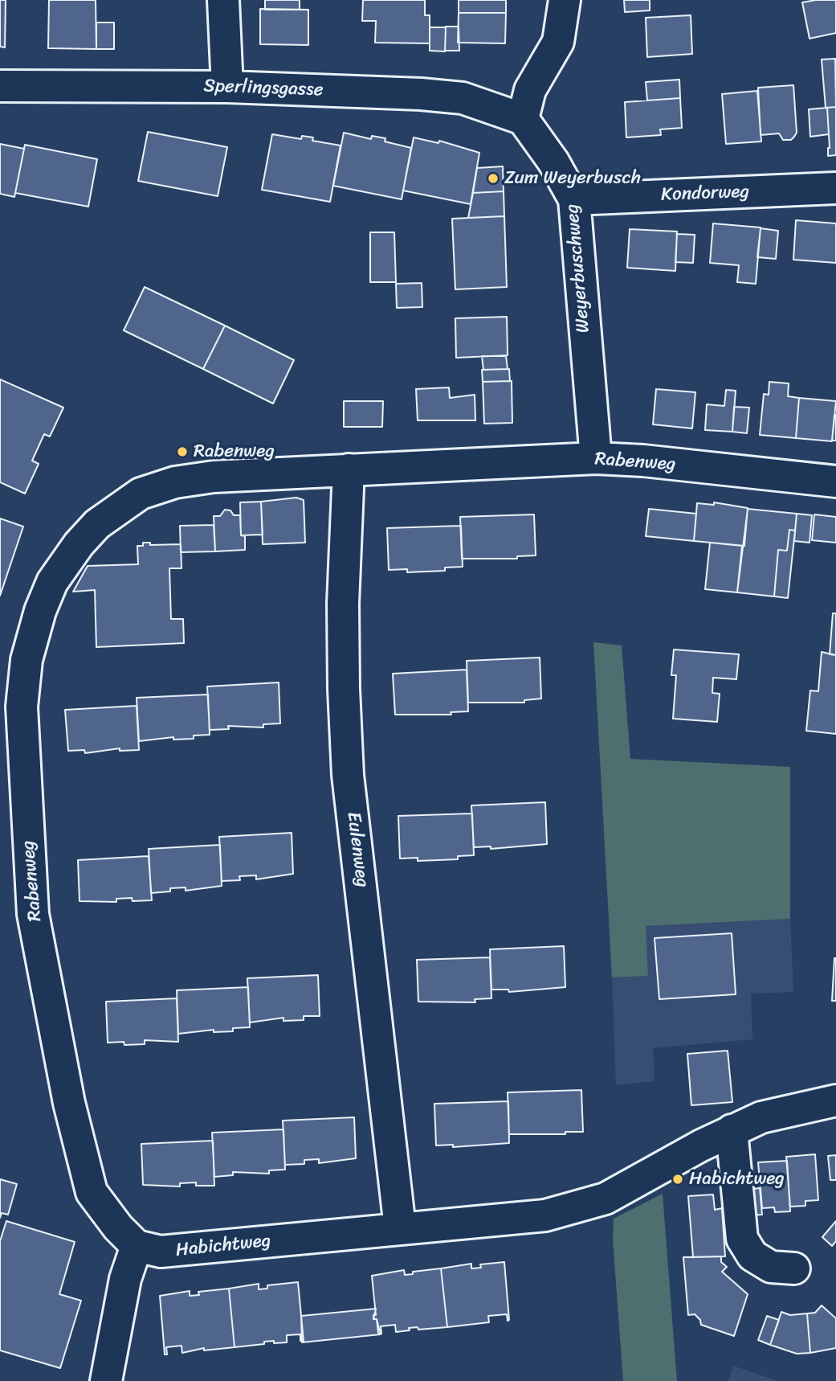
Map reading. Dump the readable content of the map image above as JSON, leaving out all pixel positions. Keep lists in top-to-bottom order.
{
  "streets": {
    "street": [
      "Sperlingsgasse",
      "Kondorweg",
      "Weyerbuschweg",
      "Rabenweg",
      "Eulenweg",
      "Habichtweg"
    ]
  },
  "crossings": [
    ["Sperlingsgasse", "Weyerbuschweg"],
    ["Kondorweg", "Weyerbuschweg"],
    ["Weyerbuschweg", "Rabenweg"],
    ["Rabenweg", "Eulenweg"],
    ["Rabenweg", "Habichtweg"],
    ["Eulenweg", "Habichtweg"]
  ],
  "places": ["Zum Weyerbusch", "Rabenweg", "Habichtweg"]
}
